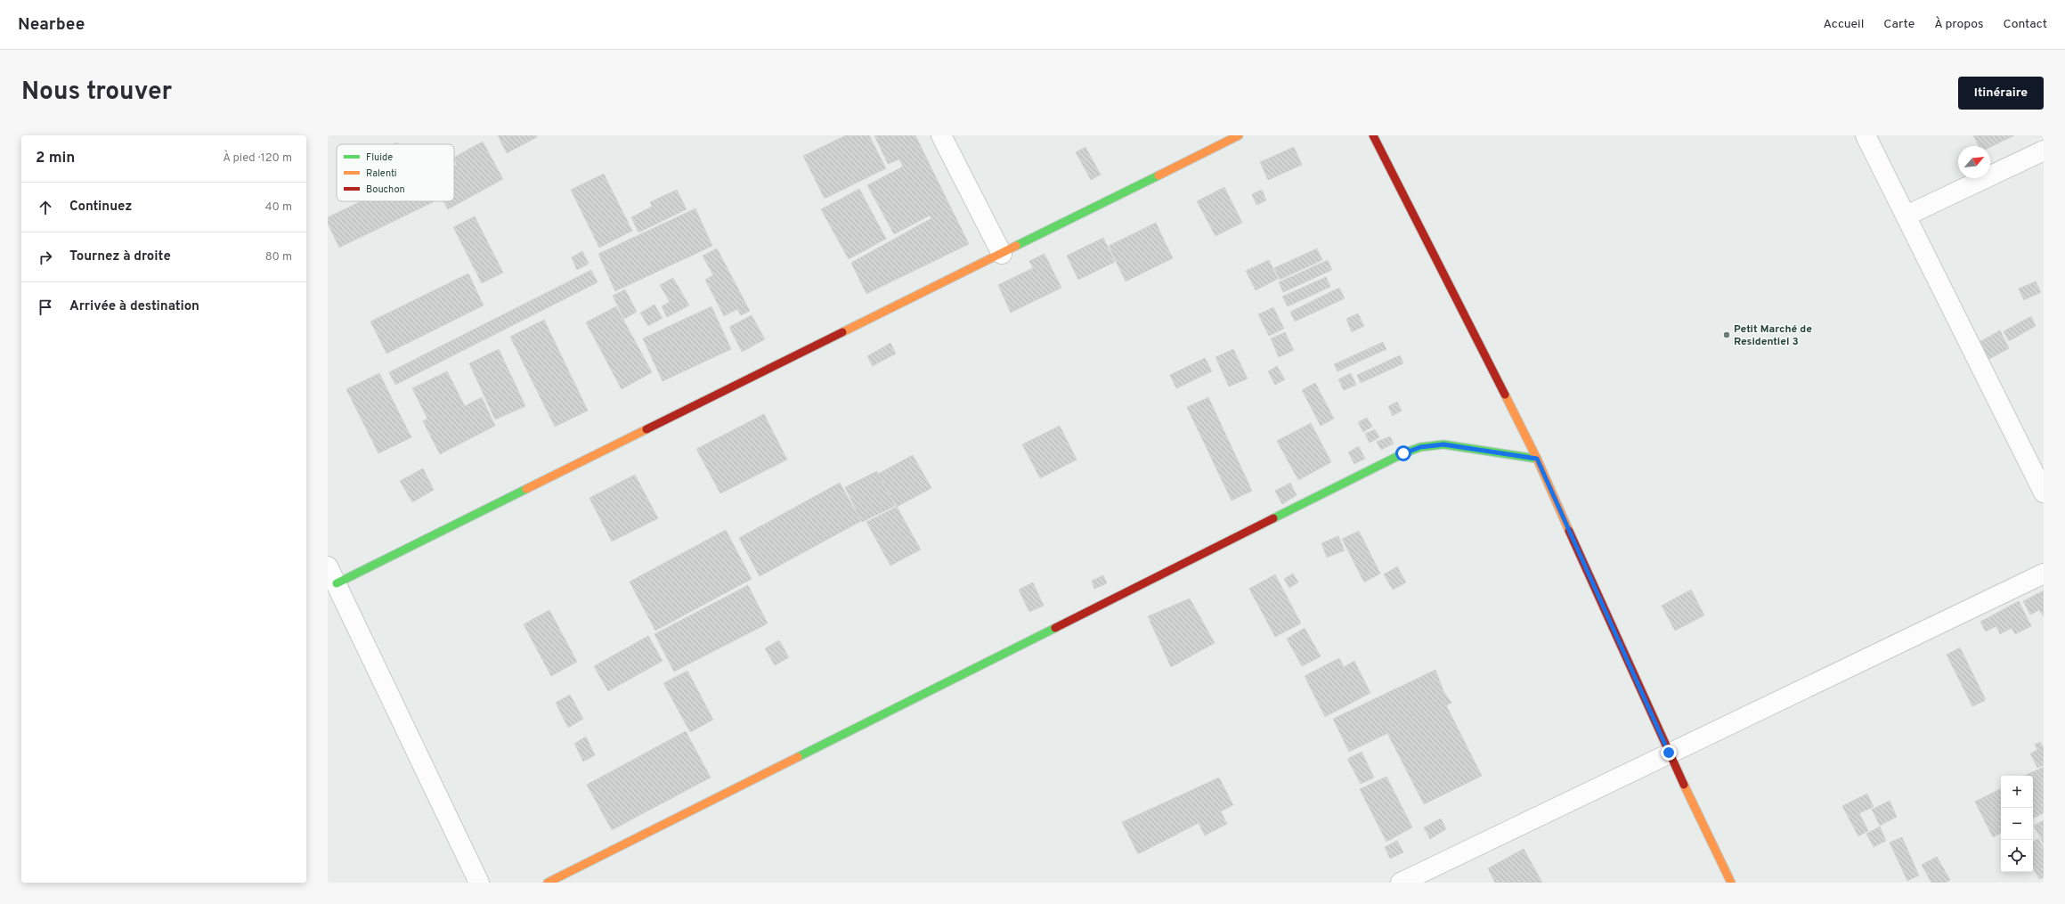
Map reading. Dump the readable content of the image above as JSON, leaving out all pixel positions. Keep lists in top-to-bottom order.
{
  "places": ["Petit Marché de Residentiel 3"],
  "legend": ["Fluide", "Ralenti", "Bouchon"],
  "north": "top right",
  "page": {
    "header": "Nearbee",
    "nav": [
      "Accueil",
      "Carte",
      "À propos",
      "Contact"
    ],
    "title": "Nous trouver",
    "buttons": "Itinéraire",
    "heading": ["2 min", "À pied · 120 m"],
    "list": [
      ["Continuez", "40 m"],
      ["Tournez à droite", "80 m"],
      "Arrivée à destination"
    ],
    "map_buttons": ["+", "−"]
  }
}
